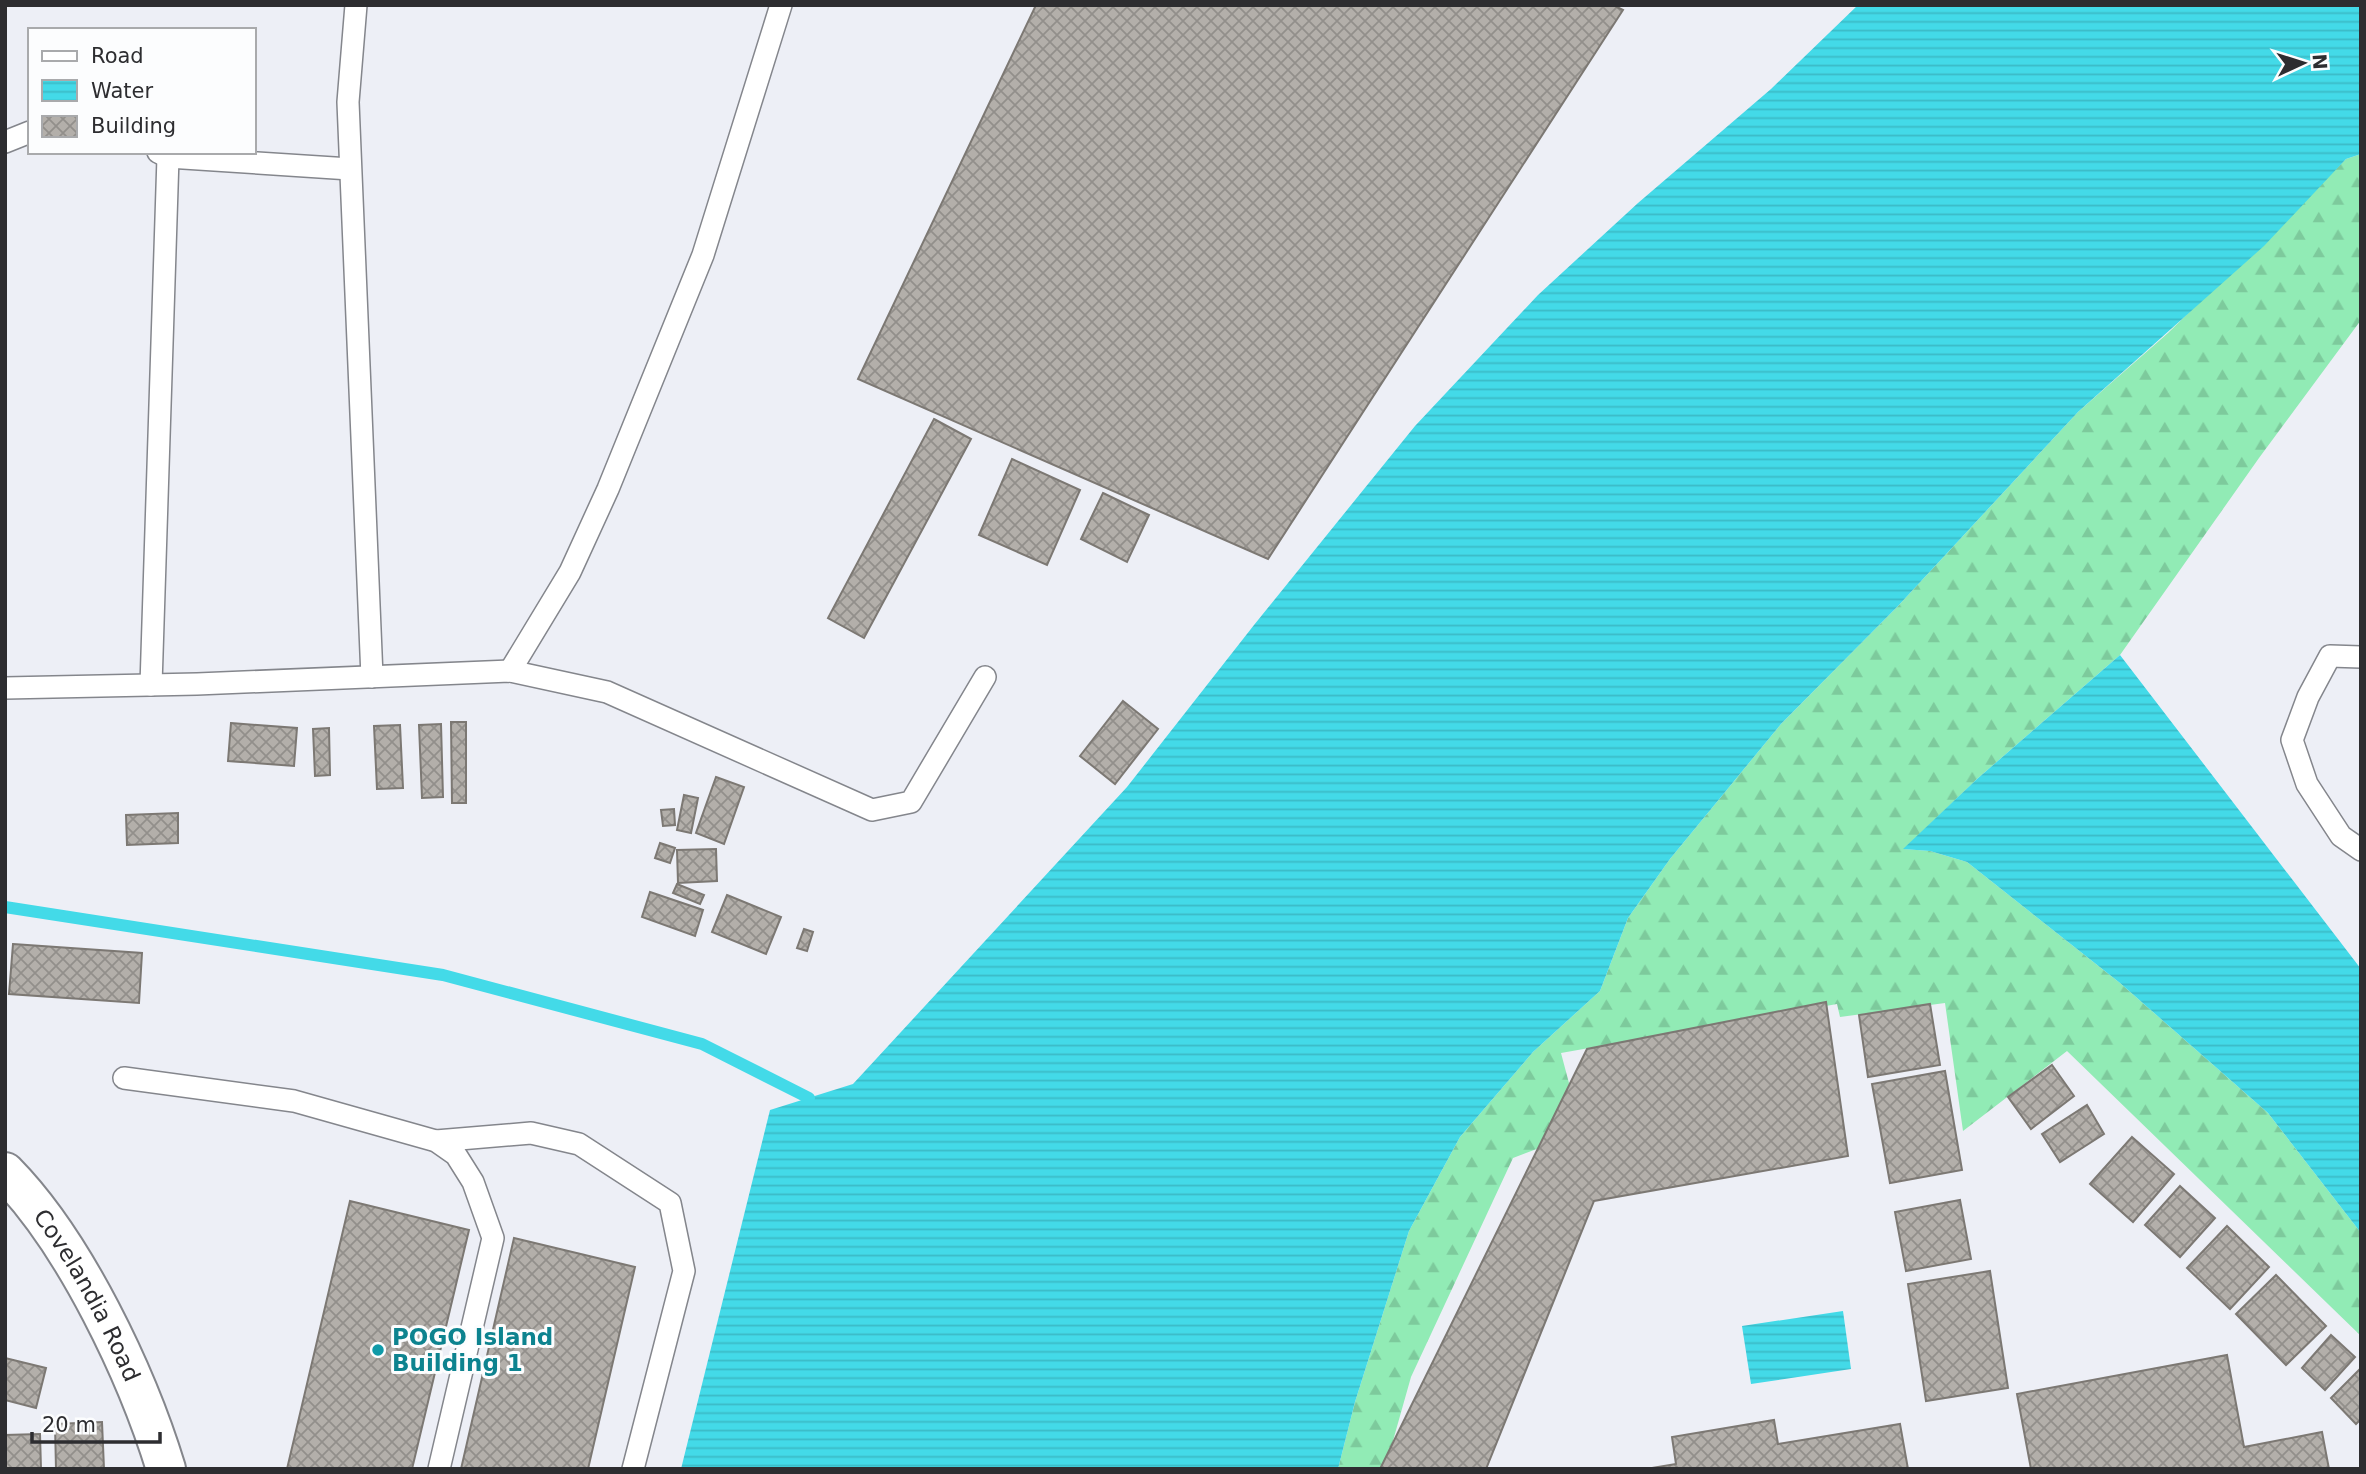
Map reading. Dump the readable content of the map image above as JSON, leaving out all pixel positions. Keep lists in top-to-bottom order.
{
  "streets": {
    "main road": ["Covelandia Road"]
  },
  "places": ["POGO Island Building 1"],
  "legend": ["Road", "Water", "Building"],
  "scale_bar": "20 m",
  "north": "right"
}
